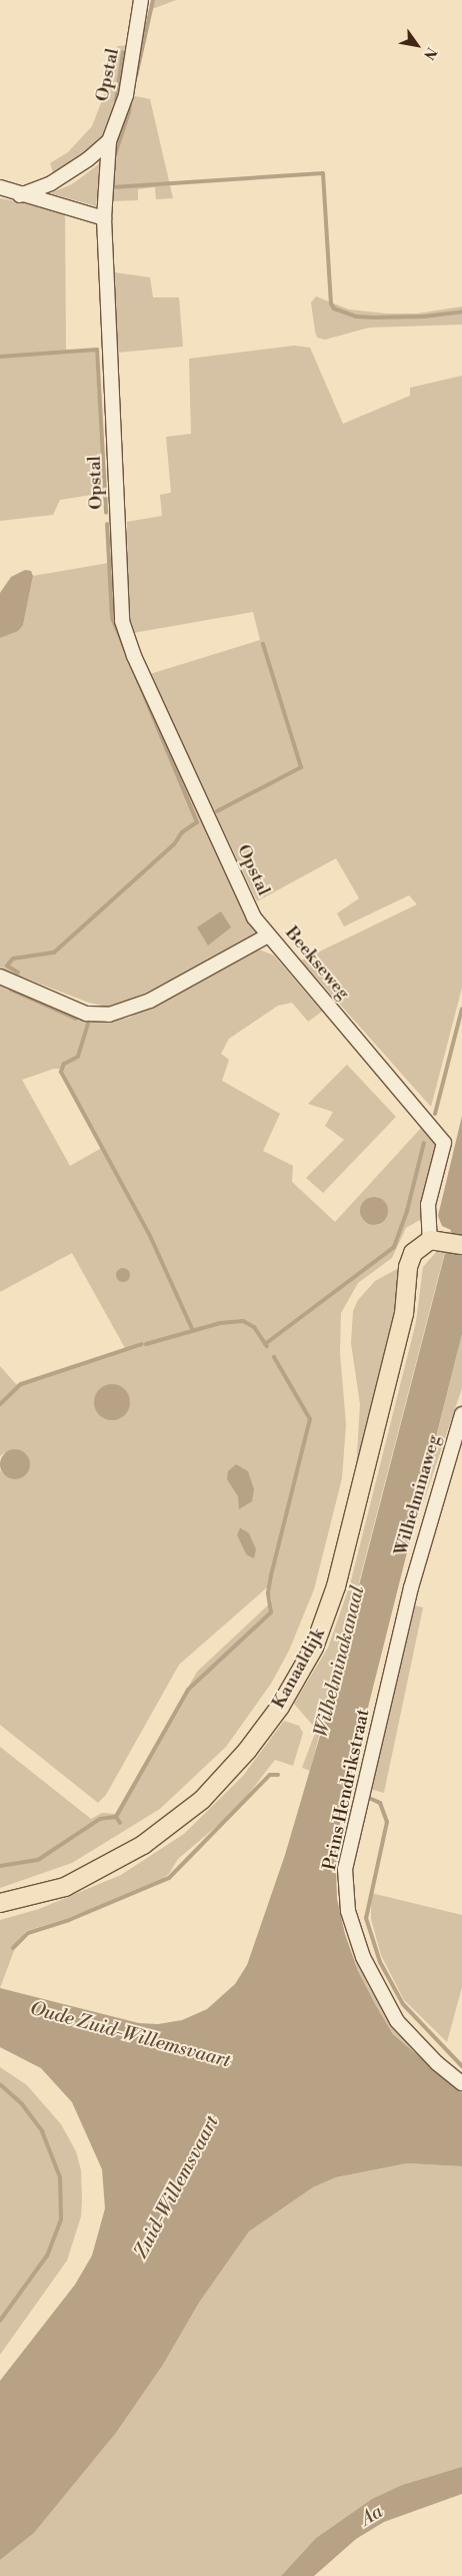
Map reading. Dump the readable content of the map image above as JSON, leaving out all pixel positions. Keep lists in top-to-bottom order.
{
  "streets": {
    "main road": ["Kanaaldijk"],
    "street": [
      "Opstal",
      "Beekseweg",
      "Wilhelminaweg",
      "Prins Hendrikstraat"
    ]
  },
  "crossings": [
    ["Opstal", "Beekseweg"],
    ["Beekseweg", "Kanaaldijk"],
    ["Wilhelminaweg", "Prins Hendrikstraat"]
  ],
  "water": [
    "Wilhelminakanaal",
    "Oude Zuid-Willemsvaart",
    "Zuid-Willemsvaart",
    "Aa"
  ],
  "north": "bottom right"
}
